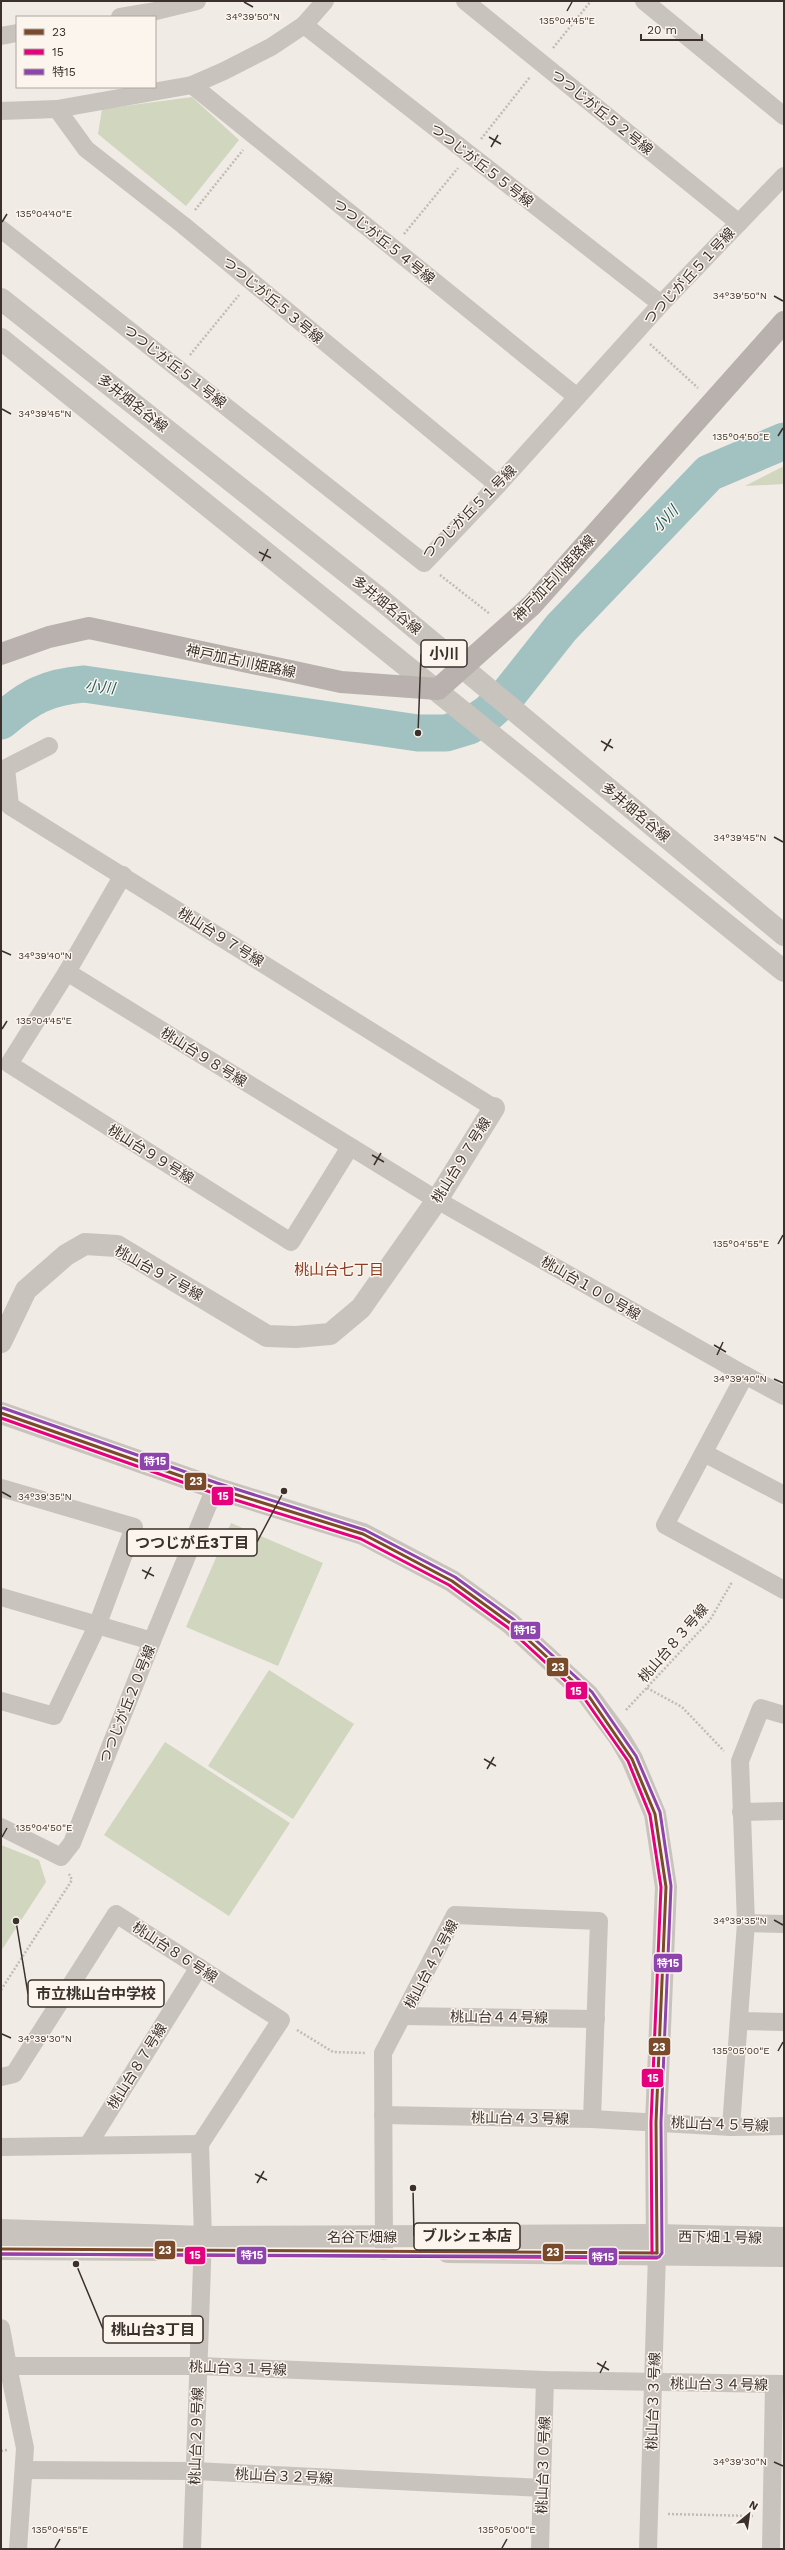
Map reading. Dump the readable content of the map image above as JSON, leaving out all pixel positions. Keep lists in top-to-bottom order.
{
  "streets": {
    "main road": ["神戸加古川姫路線"],
    "street": [
      "つつじが丘５２号線",
      "つつじが丘５５号線",
      "つつじが丘５４号線",
      "つつじが丘５１号線",
      "つつじが丘５３号線",
      "多井畑名谷線",
      "桃山台９７号線",
      "桃山台９８号線",
      "桃山台９９号線",
      "桃山台１００号線",
      "つつじが丘２０号線",
      "桃山台８６号線",
      "桃山台４２号線",
      "桃山台４４号線",
      "桃山台８７号線",
      "桃山台４３号線",
      "桃山台４５号線",
      "名谷下畑線",
      "西下畑１号線",
      "桃山台３１号線",
      "桃山台３４号線",
      "桃山台３３号線",
      "桃山台２９号線",
      "桃山台３０号線",
      "桃山台３２号線"
    ],
    "path": ["桃山台８３号線"]
  },
  "crossings": [
    ["つつじが丘５２号線", "つつじが丘５１号線"],
    ["つつじが丘５５号線", "つつじが丘５１号線"],
    ["つつじが丘５４号線", "つつじが丘５１号線"],
    ["つつじが丘５１号線", "つつじが丘５３号線"],
    ["桃山台９７号線", "桃山台９８号線"],
    ["桃山台９７号線", "桃山台１００号線"],
    ["桃山台９８号線", "桃山台９９号線"],
    ["桃山台９８号線", "桃山台１００号線"],
    ["桃山台８６号線", "桃山台８７号線"],
    ["桃山台４２号線", "桃山台４４号線"],
    ["桃山台４２号線", "桃山台４３号線"],
    ["桃山台４２号線", "名谷下畑線"],
    ["桃山台４３号線", "桃山台４５号線"],
    ["名谷下畑線", "西下畑１号線"],
    ["名谷下畑線", "桃山台３３号線"],
    ["名谷下畑線", "桃山台２９号線"],
    ["西下畑１号線", "桃山台３３号線"],
    ["桃山台３１号線", "桃山台３４号線"],
    ["桃山台３１号線", "桃山台３３号線"],
    ["桃山台３１号線", "桃山台２９号線"],
    ["桃山台３１号線", "桃山台３０号線"],
    ["桃山台３４号線", "桃山台３３号線"],
    ["桃山台２９号線", "桃山台３２号線"],
    ["桃山台３０号線", "桃山台３２号線"]
  ],
  "districts": ["桃山台七丁目"],
  "water": ["小川"],
  "places": [
    "小川",
    "つつじが丘3丁目",
    "市立桃山台中学校",
    "ブルシェ本店",
    "桃山台3丁目"
  ],
  "lines": ["transit line 特15", "transit line 23", "transit line 15"],
  "legend": ["23", "15", "特15"],
  "scale_bar": "20 m",
  "north": "top right",
  "coordinates": [
    "34°39'50\"N",
    "135°04'45\"E",
    "135°04'40\"E",
    "34°39'45\"N",
    "135°04'50\"E",
    "34°39'40\"N",
    "135°04'55\"E",
    "34°39'35\"N",
    "34°39'30\"N",
    "135°05'00\"E"
  ]
}
